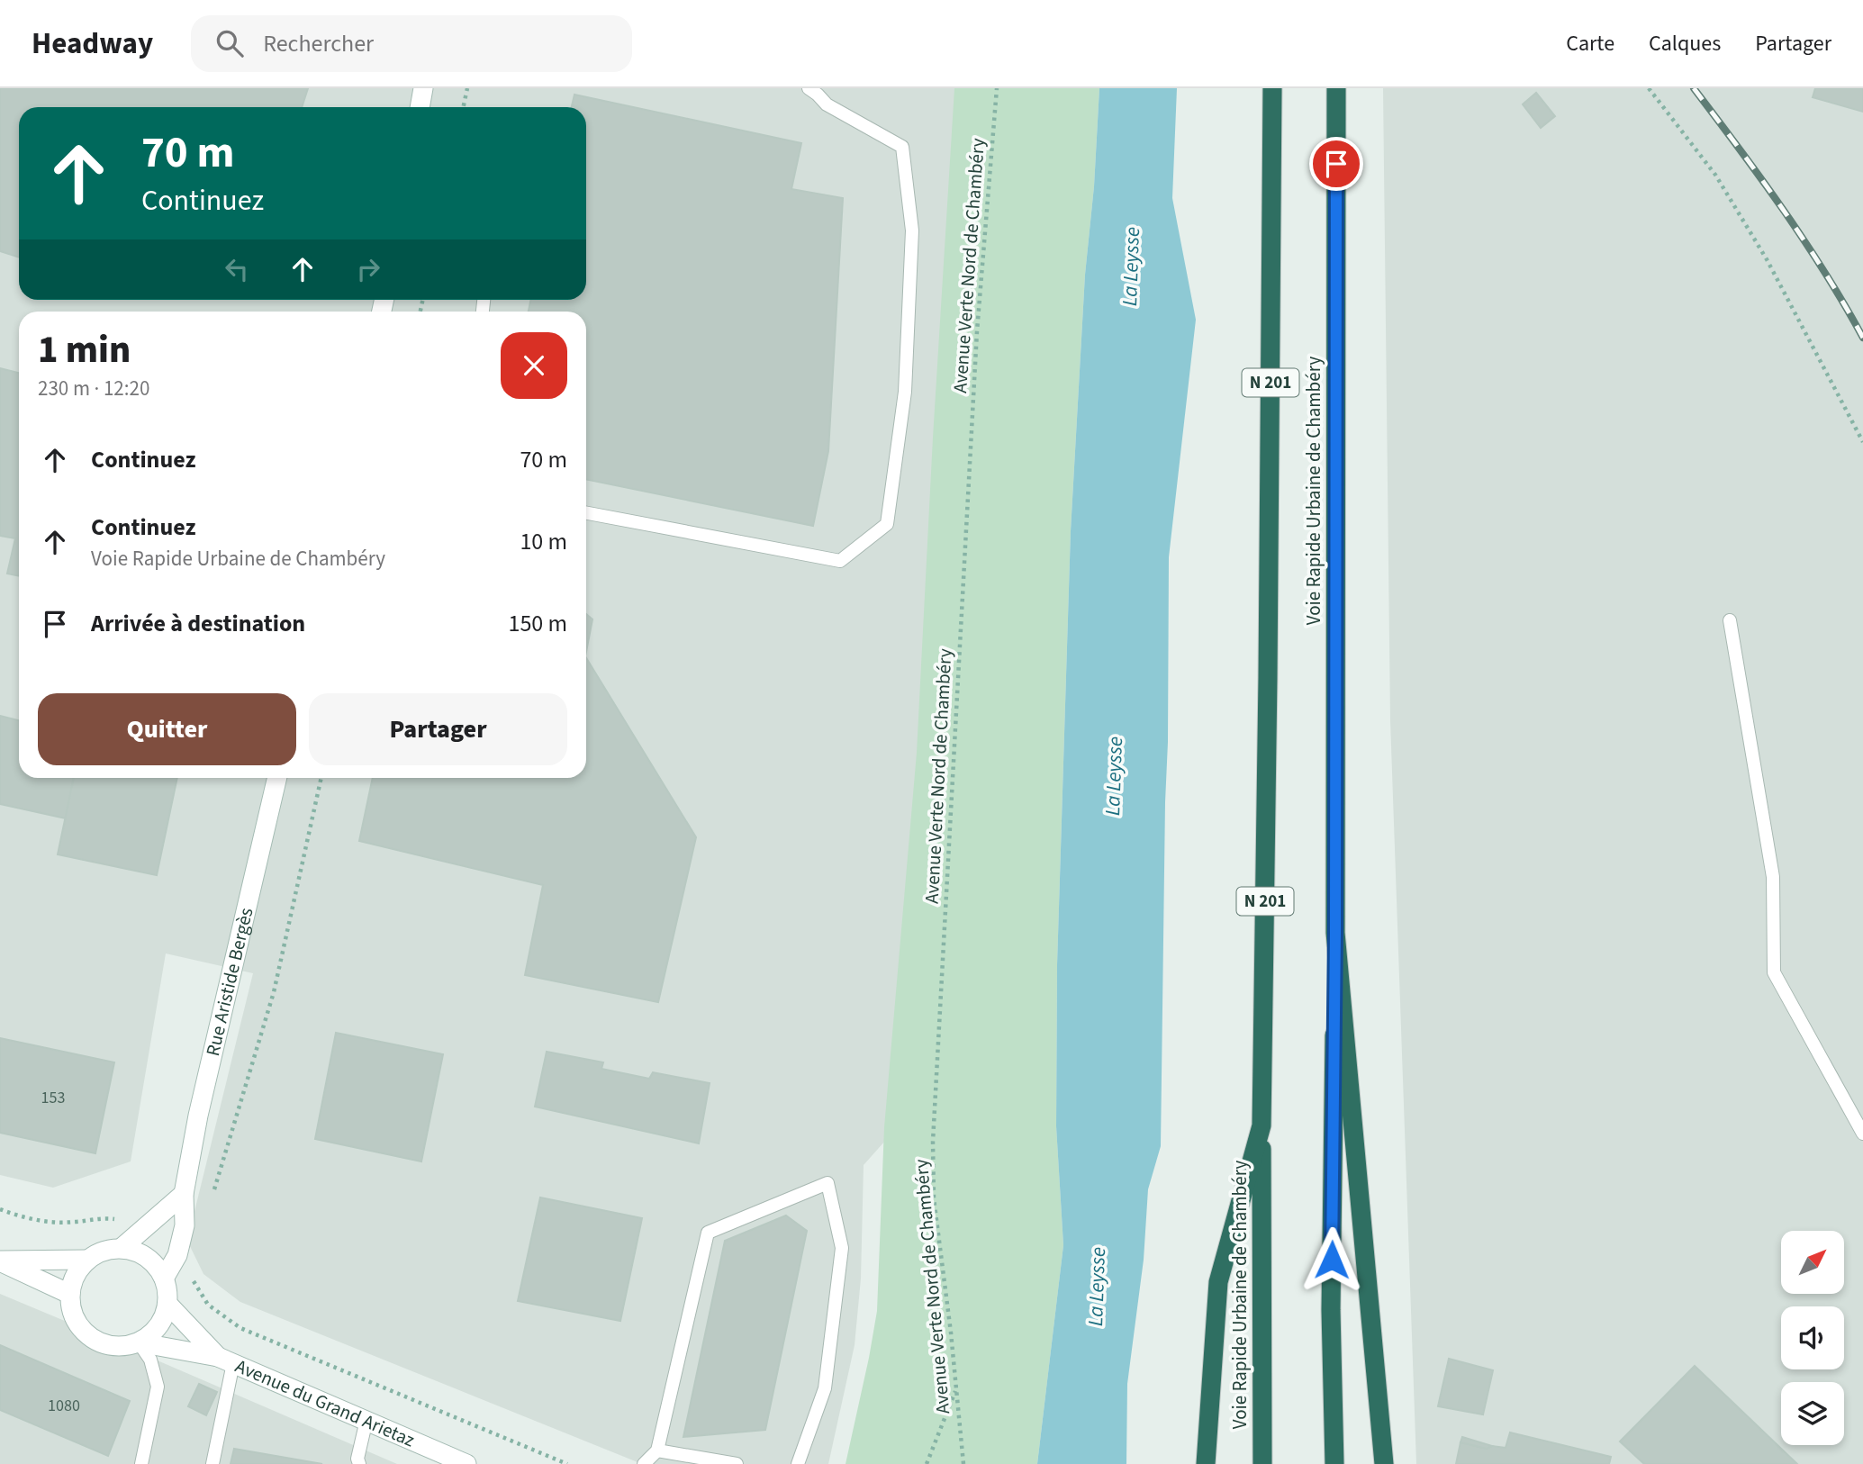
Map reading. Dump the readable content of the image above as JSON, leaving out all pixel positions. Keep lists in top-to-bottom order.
{
  "streets": {
    "highway": ["N 201", "Voie Rapide Urbaine de Chambéry"],
    "main road": ["Rue Aristide Bergès", "Avenue du Grand Arietaz"],
    "path": ["Avenue Verte Nord de Chambéry"]
  },
  "crossings": [
    ["N 201", "Voie Rapide Urbaine de Chambéry"],
    ["Rue Aristide Bergès", "Avenue du Grand Arietaz"]
  ],
  "water": ["La Leysse"],
  "house_numbers": ["153", "1080"],
  "north": "top right",
  "page": {
    "header": "Headway",
    "search": "Rechercher",
    "nav": ["Carte", "Calques", "Partager"],
    "turn": ["70 m", "Continuez"],
    "heading": ["1 min", "230 m · 12:20"],
    "list": [
      {
        "name": "Continuez",
        "value": "70 m"
      },
      {
        "name": "Continuez",
        "note": "Voie Rapide Urbaine de Chambéry",
        "value": "10 m"
      },
      {
        "name": "Arrivée à destination",
        "value": "150 m"
      }
    ],
    "buttons": ["Quitter", "Partager"]
  }
}
